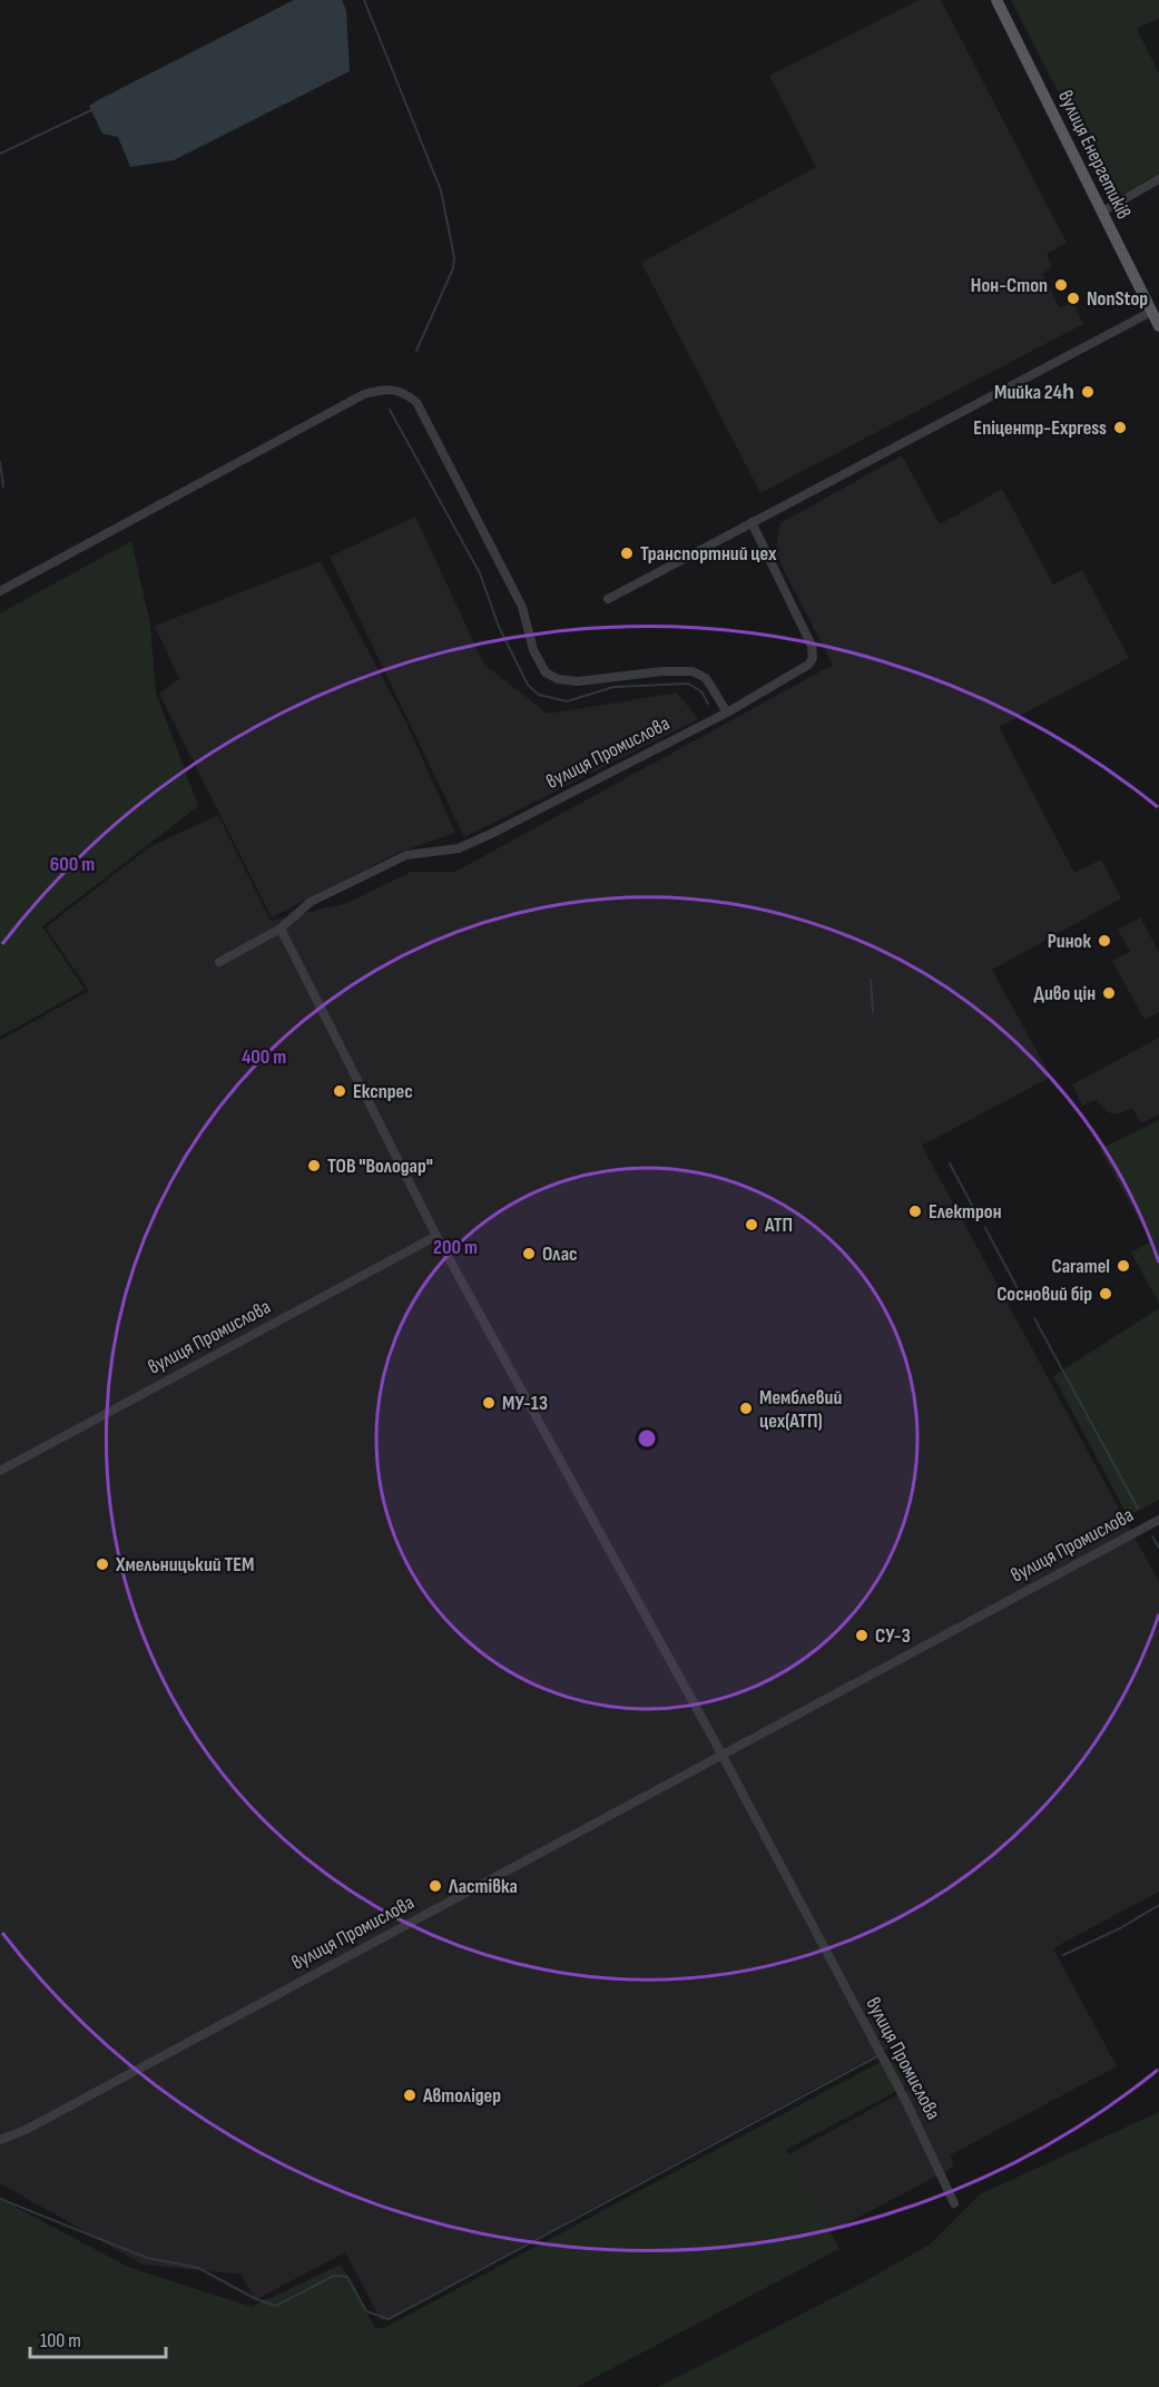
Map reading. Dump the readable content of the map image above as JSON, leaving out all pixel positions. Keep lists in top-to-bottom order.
{
  "streets": {
    "main road": ["вулиця Енергетиків"],
    "street": ["вулиця Промислова"]
  },
  "places": [
    "Нон-Стоп",
    "NonStop",
    "Мийка 24һ",
    "Епіцентр-Express",
    "Транспортний цех",
    "Ринок",
    "Диво цін",
    "Експрес",
    "ТОВ \"Володар\"",
    "Електрон",
    "АТП",
    "Олас",
    "Caramel",
    "Сосновий бір",
    "МУ-13",
    "Мемблевий цех(АТП)",
    "Хмельницький ТЕМ",
    "СУ-3",
    "Ластівка",
    "Автолідер"
  ],
  "scale_bar": "100 m",
  "rings": ["600 m", "400 m", "200 m"]
}
